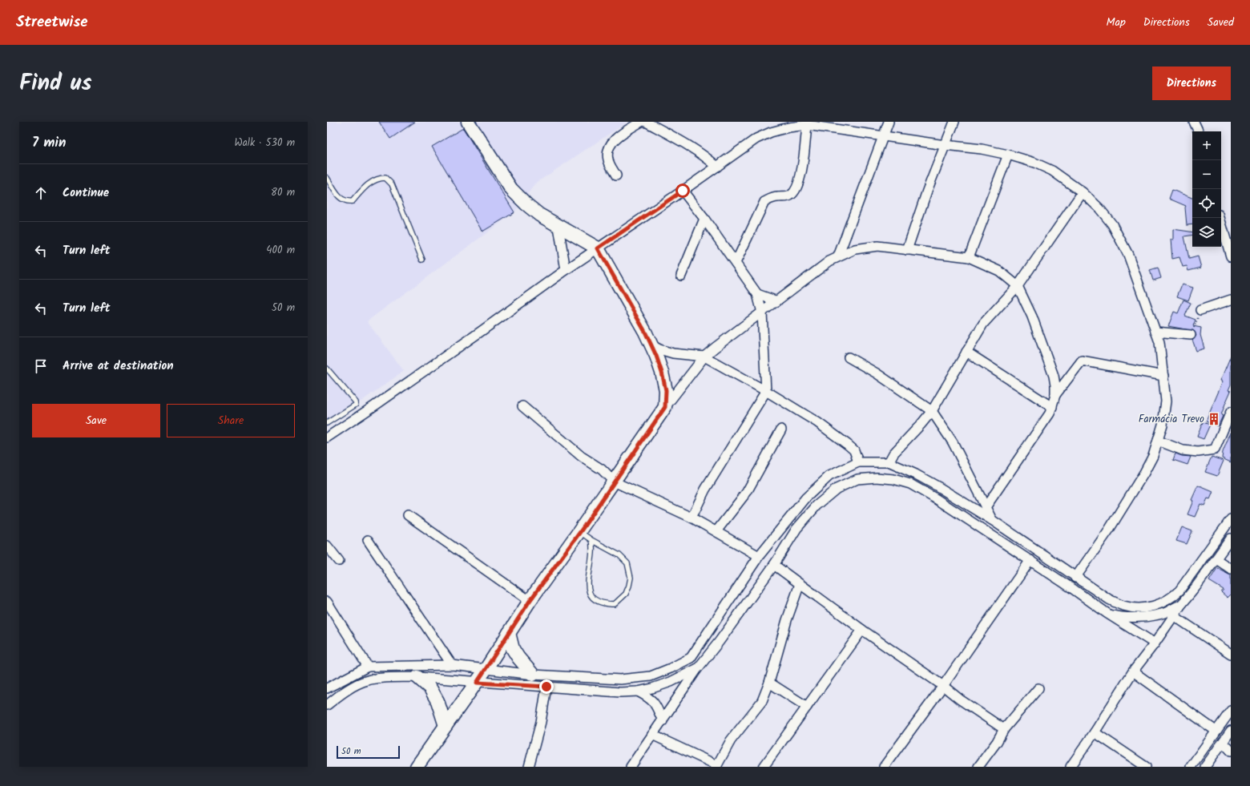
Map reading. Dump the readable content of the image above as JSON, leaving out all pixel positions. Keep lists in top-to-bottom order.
{
  "places": {
    "building": ["Farmácia Trevo"]
  },
  "scale_bar": "50 m",
  "page": {
    "header": "Streetwise",
    "nav": ["Map", "Directions", "Saved"],
    "title": "Find us",
    "buttons": [
      "Directions",
      ["Save", "Share"]
    ],
    "heading": ["7 min", "Walk · 530 m"],
    "map_buttons": ["+", "−"],
    "list": [
      ["Continue", "80 m"],
      ["Turn left", "400 m"],
      ["Turn left", "50 m"],
      "Arrive at destination"
    ],
    "scale": "50 m"
  }
}
